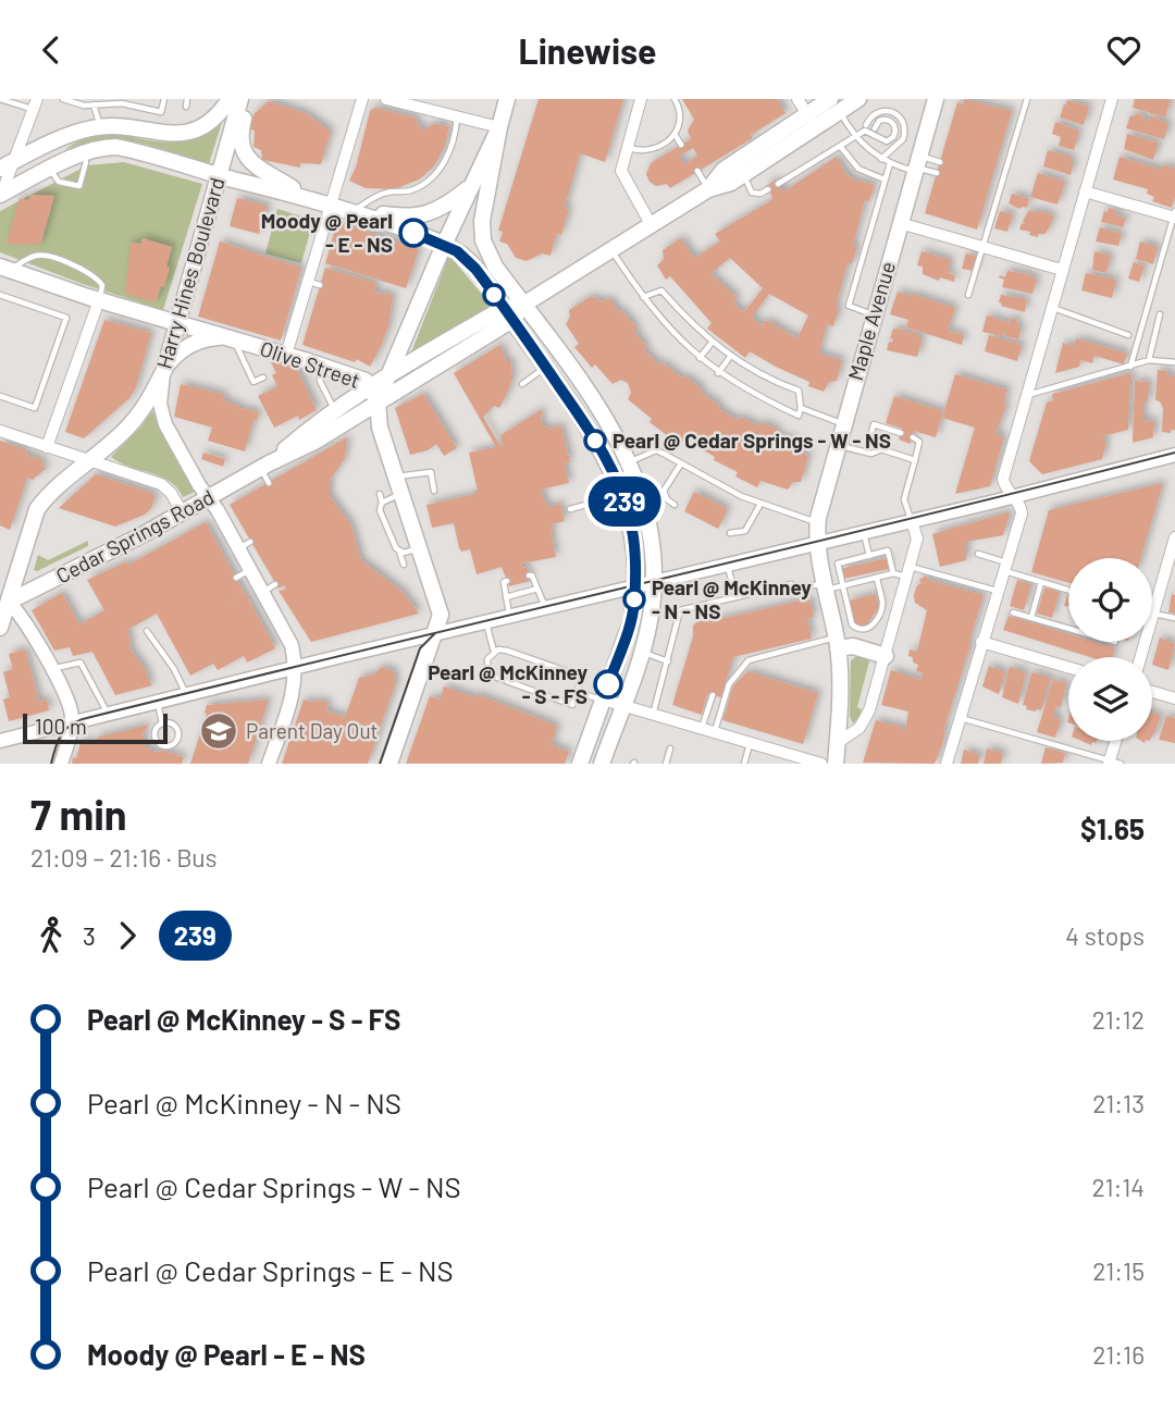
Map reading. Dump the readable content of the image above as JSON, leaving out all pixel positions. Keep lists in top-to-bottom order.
{
  "streets": {
    "main road": [
      "Harry Hines Boulevard",
      "Maple Avenue",
      "Olive Street",
      "Cedar Springs Road"
    ]
  },
  "crossings": [
    ["Harry Hines Boulevard", "Olive Street"],
    ["Harry Hines Boulevard", "Cedar Springs Road"],
    ["Olive Street", "Cedar Springs Road"]
  ],
  "places": {
    "other": [
      "Moody @ Pearl - E - NS",
      "Pearl @ Cedar Springs - W - NS",
      "Pearl @ McKinney - N - NS",
      "Pearl @ McKinney - S - FS"
    ],
    "school or university": ["Parent Day Out"]
  },
  "lines": ["bus line 239"],
  "scale_bar": "100 m",
  "page": {
    "header": "Linewise",
    "on_map": "239",
    "scale": "100 m",
    "heading": ["7 min", "21:09 – 21:16 · Bus", "$1.65"],
    "legs": ["3", "239", "4 stops"],
    "list": [
      {
        "name": "Pearl @ McKinney - S - FS",
        "value": "21:12"
      },
      {
        "name": "Pearl @ McKinney - N - NS",
        "value": "21:13"
      },
      {
        "name": "Pearl @ Cedar Springs - W - NS",
        "value": "21:14"
      },
      {
        "name": "Pearl @ Cedar Springs - E - NS",
        "value": "21:15"
      },
      {
        "name": "Moody @ Pearl - E - NS",
        "value": "21:16"
      }
    ]
  }
}
